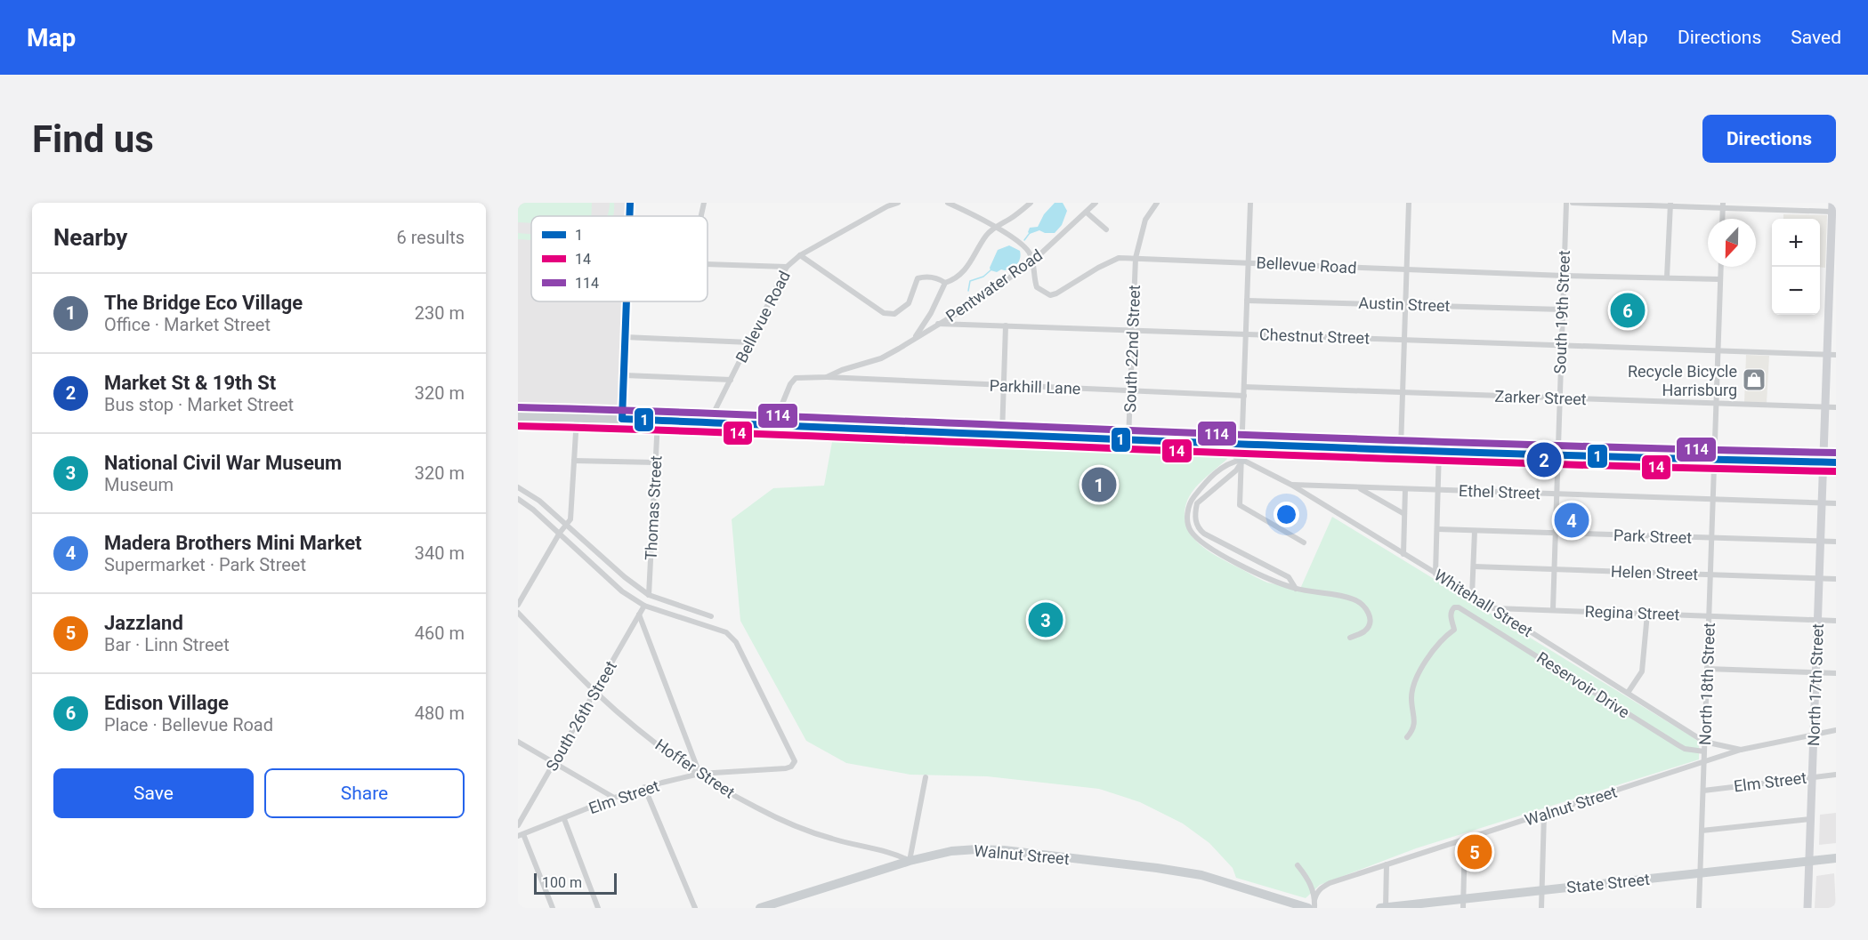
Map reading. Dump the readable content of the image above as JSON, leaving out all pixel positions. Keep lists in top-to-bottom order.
{
  "streets": {
    "main road": ["North 17th Street", "Walnut Street", "State Street"],
    "street": [
      "Bellevue Road",
      "Pentwater Road",
      "Austin Street",
      "South 19th Street",
      "Chestnut Street",
      "South 22nd Street",
      "Parkhill Lane",
      "Zarker Street",
      "Ethel Street",
      "Thomas Street",
      "Park Street",
      "Helen Street",
      "Whitehall Street",
      "Regina Street",
      "North 18th Street",
      "Reservoir Drive",
      "South 26th Street",
      "Hoffer Street",
      "Elm Street"
    ]
  },
  "crossings": [
    ["Bellevue Road", "Pentwater Road"],
    ["Bellevue Road", "South 19th Street"],
    ["Bellevue Road", "South 22nd Street"],
    ["Bellevue Road", "North 18th Street"],
    ["Pentwater Road", "Chestnut Street"],
    ["Austin Street", "South 19th Street"],
    ["South 19th Street", "Chestnut Street"],
    ["South 19th Street", "Zarker Street"],
    ["South 19th Street", "Ethel Street"],
    ["South 19th Street", "Park Street"],
    ["South 19th Street", "Helen Street"],
    ["South 19th Street", "Regina Street"],
    ["Chestnut Street", "South 22nd Street"],
    ["Chestnut Street", "North 18th Street"],
    ["Chestnut Street", "North 17th Street"],
    ["South 22nd Street", "Parkhill Lane"],
    ["Zarker Street", "North 18th Street"],
    ["Zarker Street", "North 17th Street"],
    ["Ethel Street", "Whitehall Street"],
    ["Ethel Street", "North 18th Street"],
    ["Ethel Street", "North 17th Street"],
    ["Park Street", "North 18th Street"],
    ["Park Street", "North 17th Street"],
    ["Helen Street", "North 18th Street"],
    ["Helen Street", "North 17th Street"],
    ["Whitehall Street", "Regina Street"],
    ["Whitehall Street", "North 18th Street"],
    ["Whitehall Street", "Walnut Street"],
    ["Regina Street", "North 18th Street"],
    ["Regina Street", "North 17th Street"],
    ["North 18th Street", "Reservoir Drive"],
    ["North 18th Street", "Elm Street"],
    ["North 18th Street", "Walnut Street"],
    ["North 18th Street", "State Street"],
    ["North 17th Street", "Elm Street"],
    ["North 17th Street", "Walnut Street"],
    ["North 17th Street", "State Street"],
    ["South 26th Street", "Hoffer Street"],
    ["South 26th Street", "Elm Street"],
    ["Hoffer Street", "Elm Street"],
    ["Hoffer Street", "Walnut Street"]
  ],
  "places": {
    "shop": ["Recycle Bicycle Harrisburg"]
  },
  "lines": ["transit line 1", "transit line 114", "transit line 14"],
  "legend": ["1", "14", "114"],
  "scale_bar": "100 m",
  "north": "bottom",
  "page": {
    "header": "Map",
    "nav": ["Map", "Directions", "Saved"],
    "buttons": [
      "Directions",
      ["Save", "Share"]
    ],
    "title": "Find us",
    "heading": ["Nearby", "6 results"],
    "map_buttons": ["+", "−"],
    "list": [
      {
        "mark": "1",
        "name": "The Bridge Eco Village",
        "note": "Office · Market Street",
        "value": "230 m"
      },
      {
        "mark": "2",
        "name": "Market St & 19th St",
        "note": "Bus stop · Market Street",
        "value": "320 m"
      },
      {
        "mark": "3",
        "name": "National Civil War Museum",
        "note": "Museum",
        "value": "320 m"
      },
      {
        "mark": "4",
        "name": "Madera Brothers Mini Market",
        "note": "Supermarket · Park Street",
        "value": "340 m"
      },
      {
        "mark": "5",
        "name": "Jazzland",
        "note": "Bar · Linn Street",
        "value": "460 m"
      },
      {
        "mark": "6",
        "name": "Edison Village",
        "note": "Place · Bellevue Road",
        "value": "480 m"
      }
    ],
    "pins": [
      "6",
      "2",
      "1",
      "4",
      "3",
      "5"
    ],
    "scale": "100 m"
  }
}
